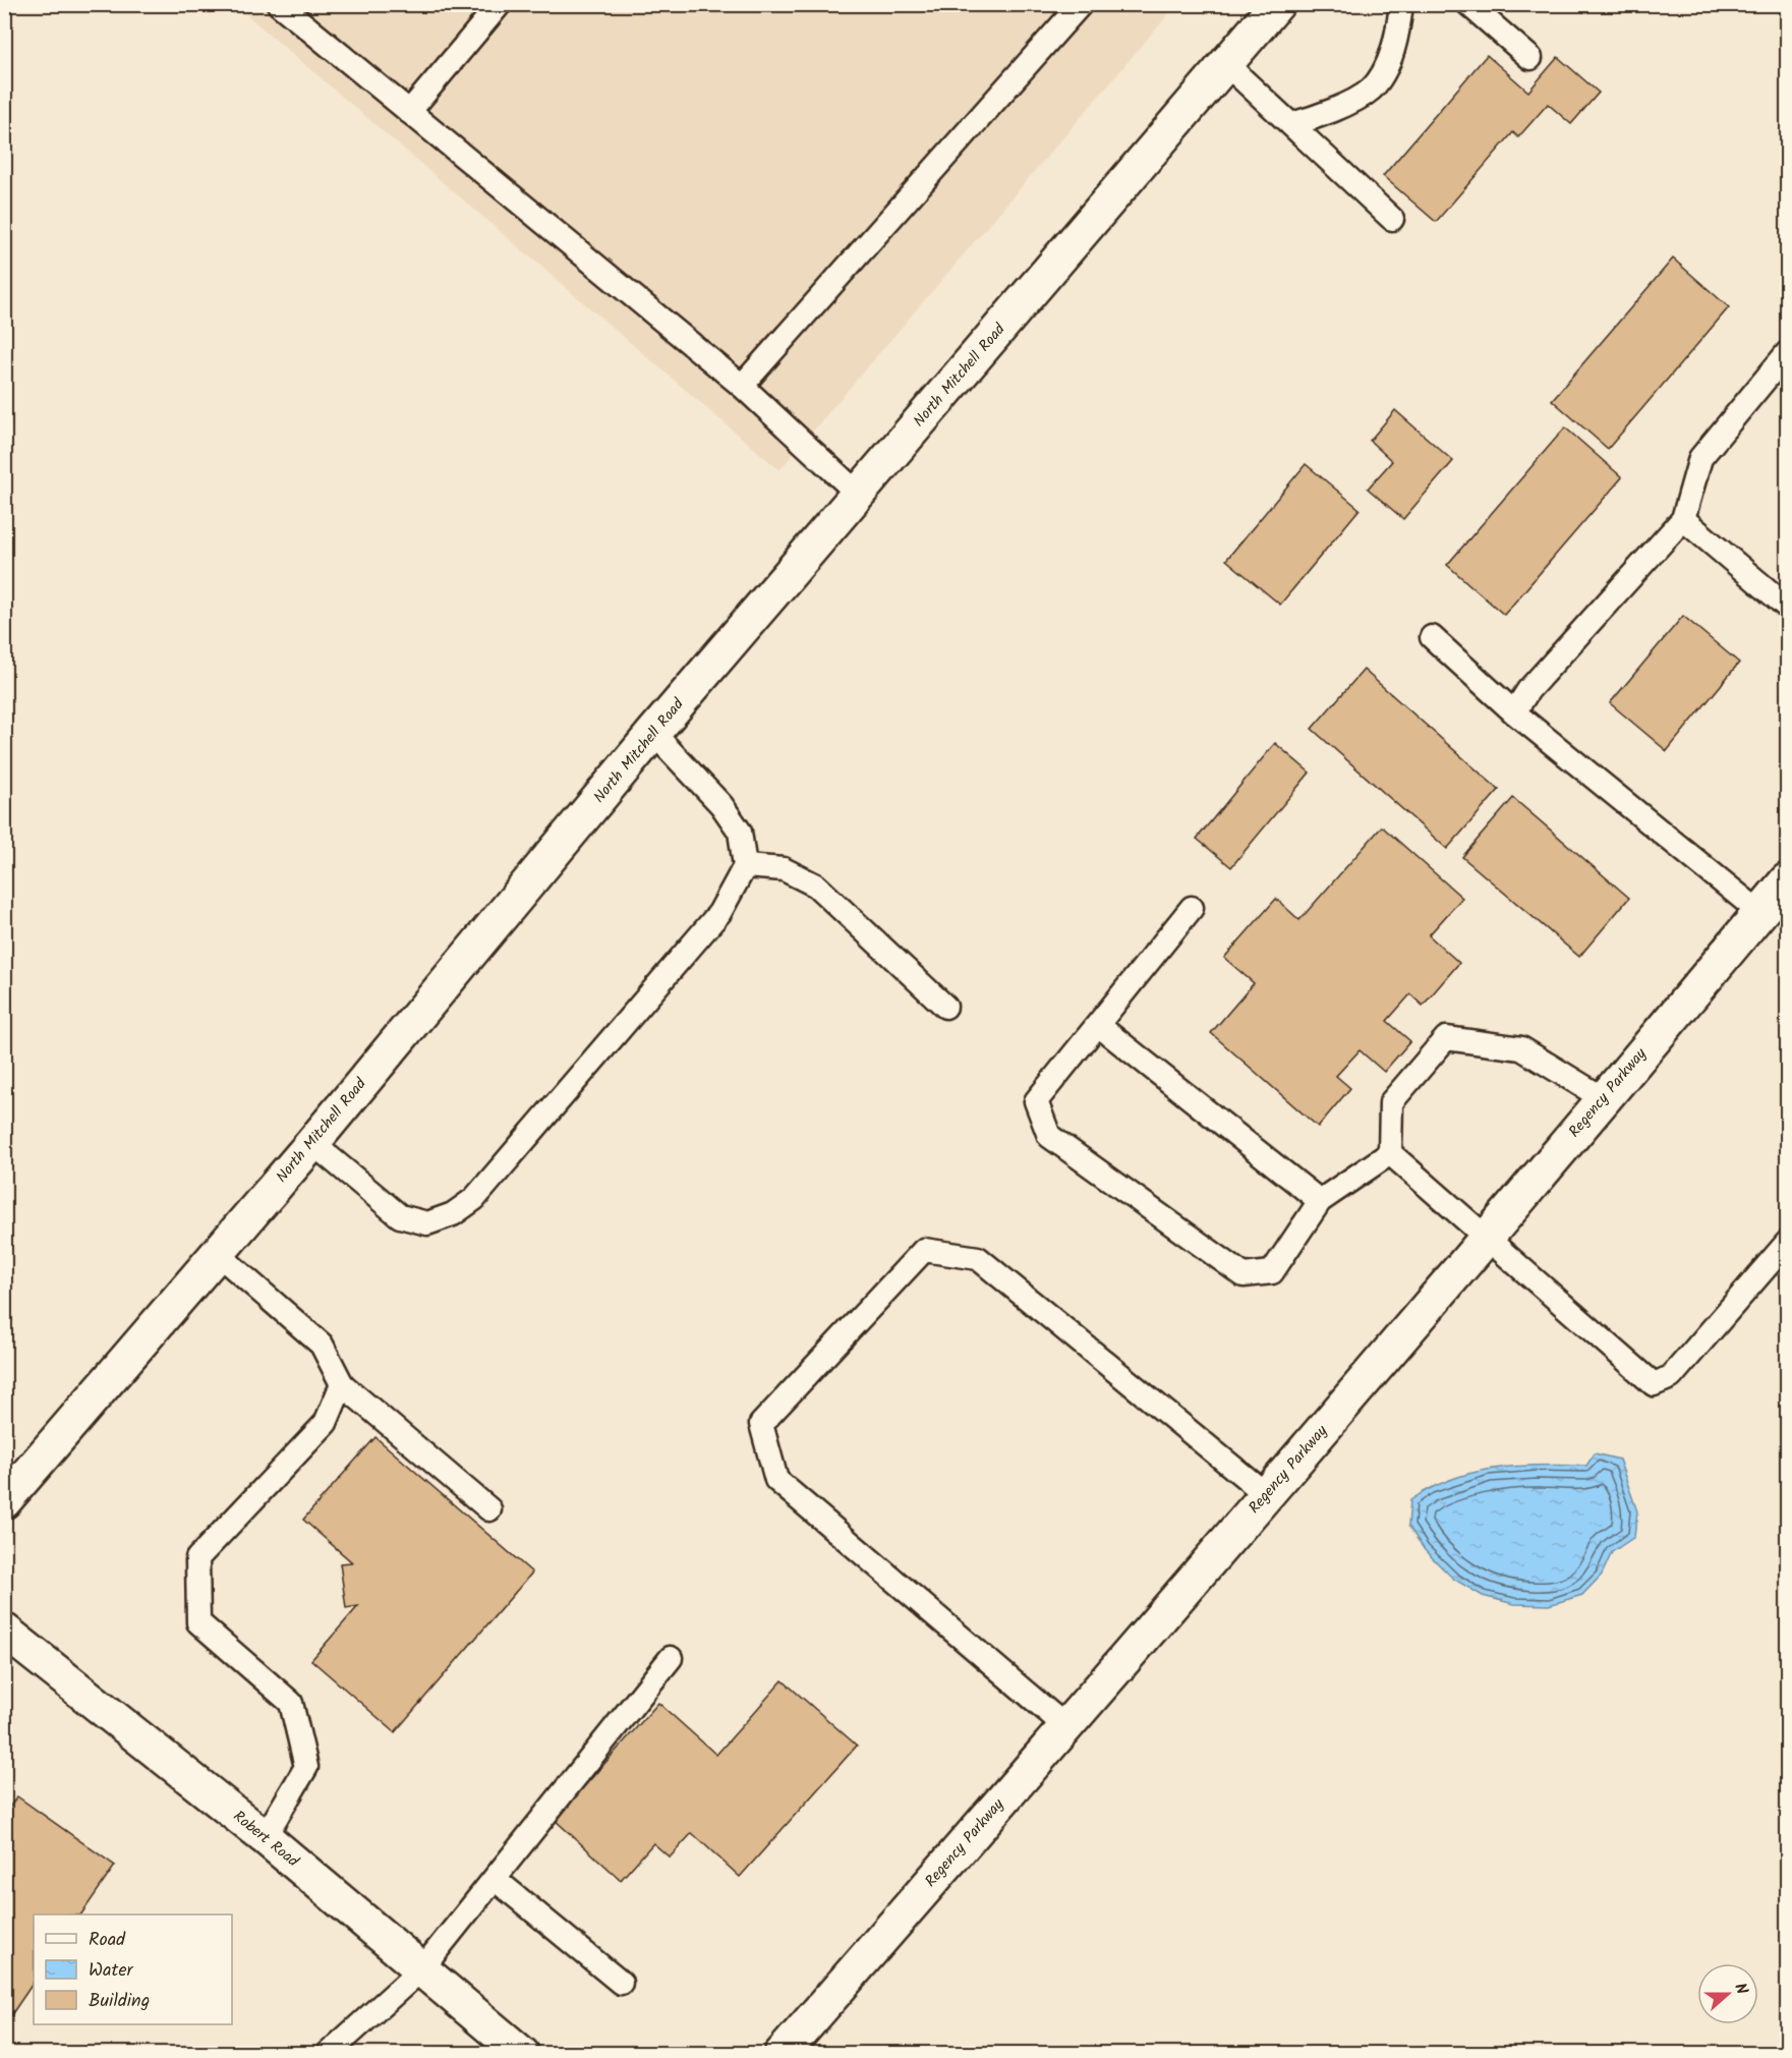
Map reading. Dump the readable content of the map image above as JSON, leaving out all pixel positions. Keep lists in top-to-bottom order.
{
  "streets": {
    "street": ["North Mitchell Road", "Regency Parkway", "Robert Road"]
  },
  "legend": ["Road", "Water", "Building"],
  "north": "right"
}
